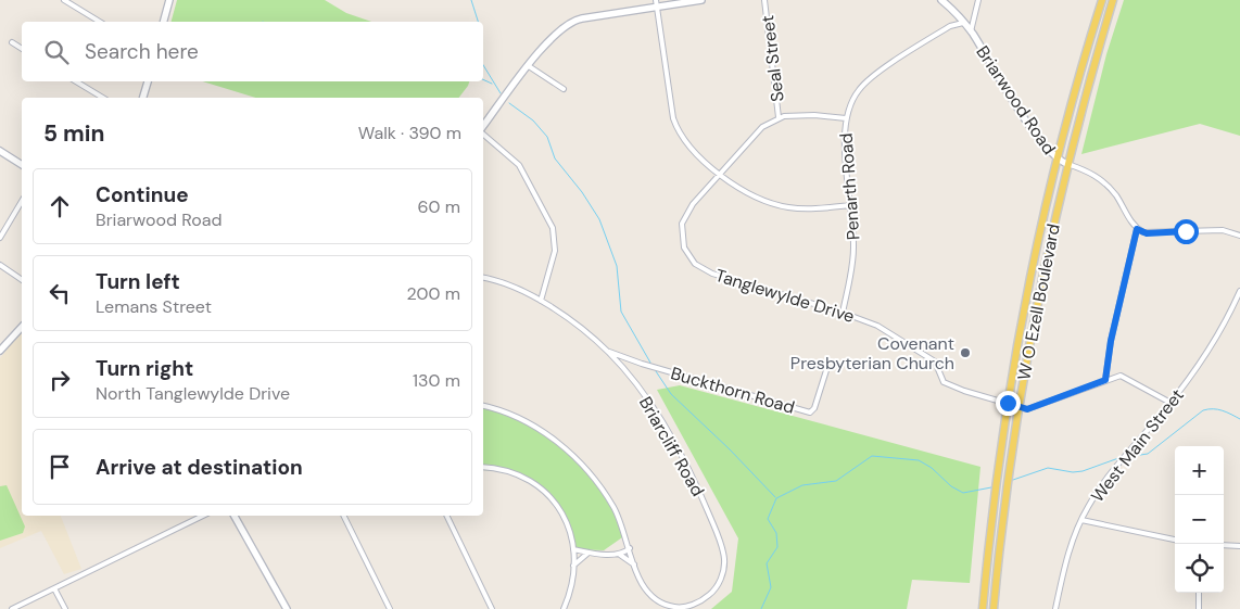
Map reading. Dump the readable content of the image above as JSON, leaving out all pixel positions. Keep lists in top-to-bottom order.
{
  "streets": {
    "main road": ["W O Ezell Boulevard"],
    "street": [
      "Seal Street",
      "Briarwood Road",
      "Penarth Road",
      "Tanglewylde Drive",
      "Buckthorn Road",
      "West Main Street",
      "Briarcliff Road"
    ]
  },
  "crossings": [
    ["Seal Street", "Tanglewylde Drive"],
    ["Briarwood Road", "Penarth Road"],
    ["Briarwood Road", "W O Ezell Boulevard"],
    ["Penarth Road", "Tanglewylde Drive"],
    ["Tanglewylde Drive", "W O Ezell Boulevard"],
    ["Buckthorn Road", "Briarcliff Road"]
  ],
  "places": ["Covenant Presbyterian Church"],
  "page": {
    "search": "Search here",
    "heading": ["5 min", "Walk · 390 m"],
    "list": [
      ["Continue", "Briarwood Road", "60 m"],
      ["Turn left", "Lemans Street", "200 m"],
      ["Turn right", "North Tanglewylde Drive", "130 m"],
      "Arrive at destination"
    ],
    "map_buttons": ["+", "−"]
  }
}
